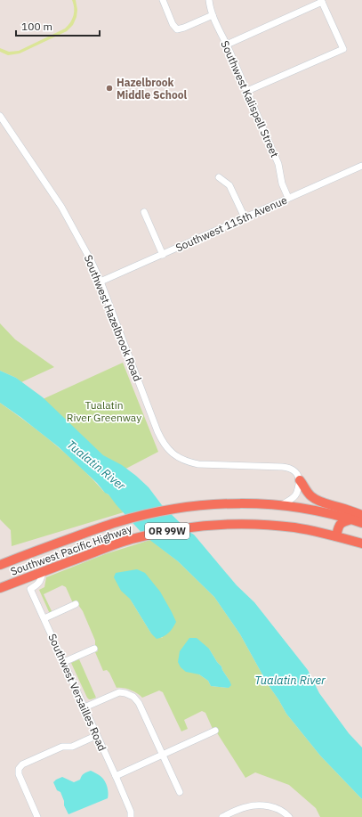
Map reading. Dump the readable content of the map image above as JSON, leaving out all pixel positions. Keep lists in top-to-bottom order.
{
  "streets": {
    "highway": ["OR 99W", "Southwest Pacific Highway"],
    "street": [
      "Southwest Kalispell Street",
      "Southwest 115th Avenue",
      "Southwest Hazelbrook Road",
      "Southwest Versailles Road"
    ]
  },
  "crossings": [
    ["Southwest Kalispell Street", "Southwest 115th Avenue"],
    ["Southwest 115th Avenue", "Southwest Hazelbrook Road"],
    ["Southwest Pacific Highway", "Southwest Versailles Road"]
  ],
  "water": ["Tualatin River"],
  "parks": ["Tualatin River Greenway"],
  "places": ["Hazelbrook Middle School"],
  "scale_bar": "100 m"
}
